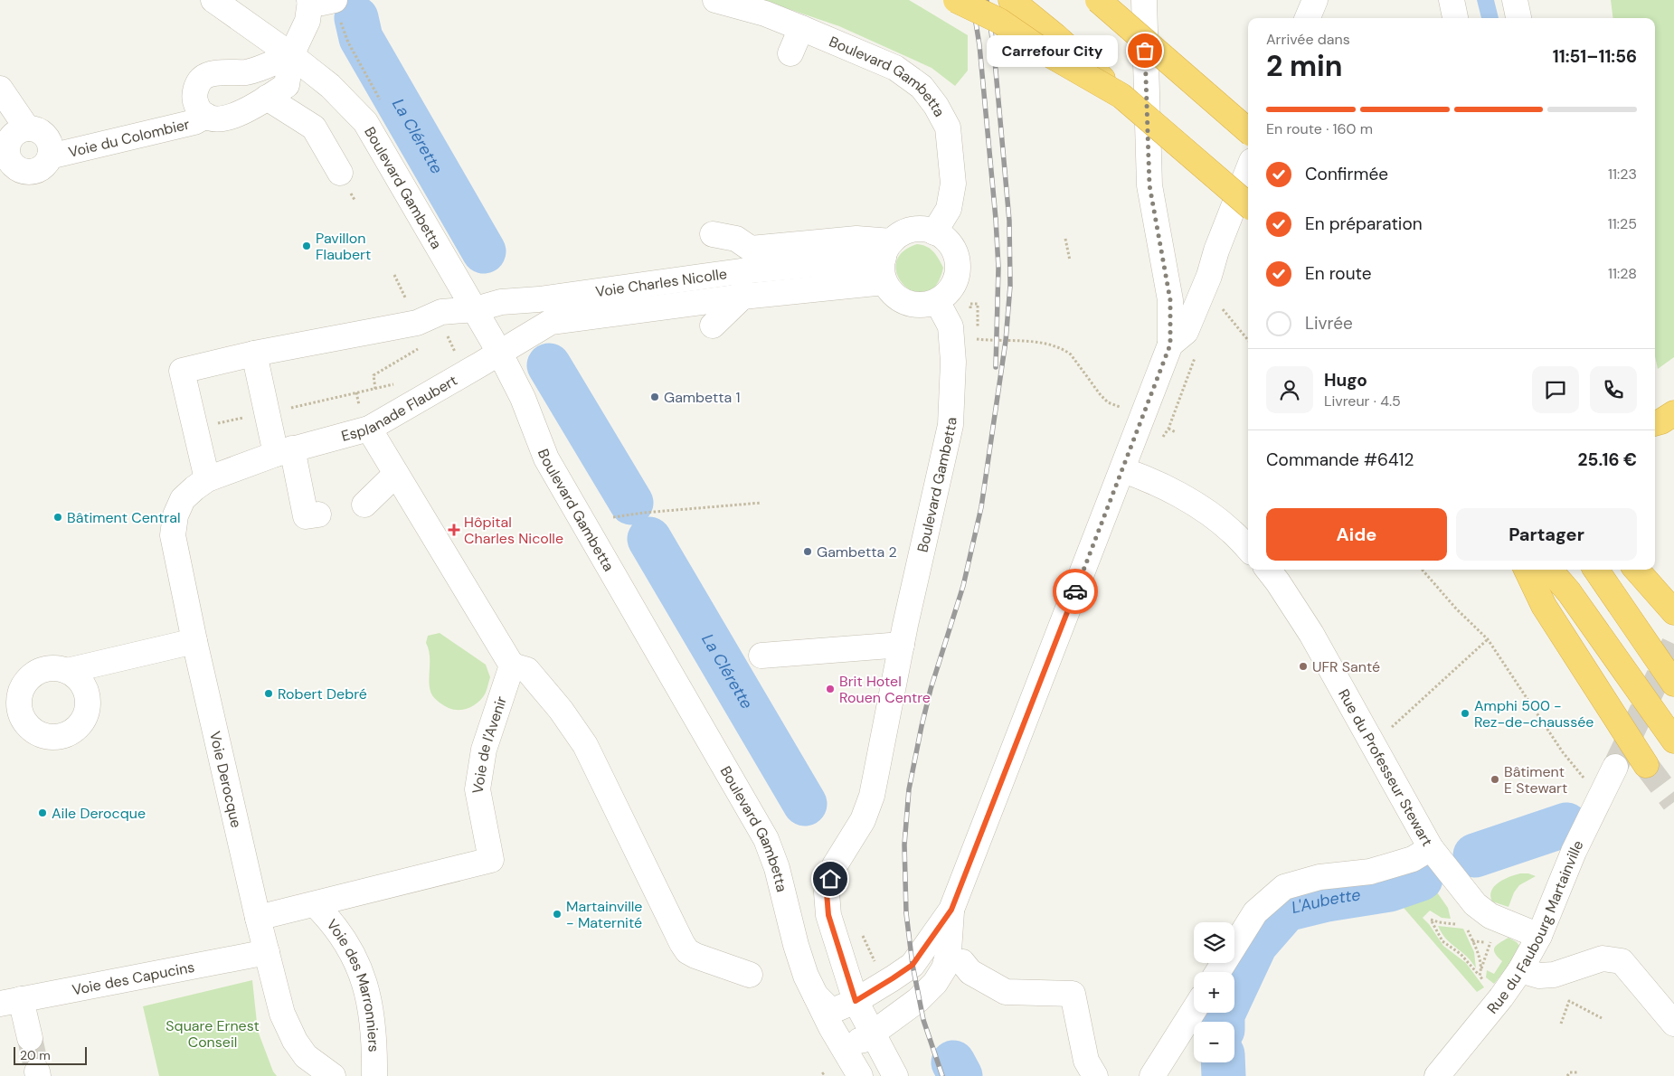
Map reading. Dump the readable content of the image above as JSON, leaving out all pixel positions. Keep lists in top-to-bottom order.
{
  "streets": {
    "street": [
      "Boulevard Gambetta",
      "Voie du Colombier",
      "Voie Charles Nicolle",
      "Esplanade Flaubert",
      "Voie de l'Avenir",
      "Rue du Professeur Stewart",
      "Voie Derocque",
      "Rue du Faubourg Martainville",
      "Voie des Capucins",
      "Voie des Marronniers"
    ]
  },
  "crossings": [
    ["Boulevard Gambetta", "Voie Charles Nicolle"],
    ["Boulevard Gambetta", "Esplanade Flaubert"],
    ["Voie Charles Nicolle", "Esplanade Flaubert"],
    ["Voie Charles Nicolle", "Voie Derocque"],
    ["Esplanade Flaubert", "Voie Derocque"],
    ["Voie de l'Avenir", "Voie Derocque"],
    ["Voie de l'Avenir", "Voie des Marronniers"],
    ["Rue du Professeur Stewart", "Rue du Faubourg Martainville"]
  ],
  "water": ["La Clérette", "L'Aubette"],
  "parks": ["Square Ernest Conseil"],
  "places": {
    "other": [
      "Carrefour City",
      "Pavillon Flaubert",
      "Gambetta 1",
      "Bâtiment Central",
      "Gambetta 2",
      "UFR Santé",
      "Brit Hotel Rouen Centre",
      "Robert Debré",
      "Amphi 500 - Rez-de-chaussée",
      "Bâtiment E Stewart",
      "Aile Derocque",
      "Martainville - Maternité"
    ],
    "health": ["Hôpital Charles Nicolle"]
  },
  "scale_bar": "20 m",
  "page": {
    "heading": ["2 min", "Arrivée dans", "11:51–11:56"],
    "panel": [
      "Hugo",
      "Livreur · 4.5",
      "Commande #6412",
      "25.16 €"
    ],
    "bubble": "Carrefour City",
    "bar": "En route · 160 m",
    "list": [
      ["Confirmée", "11:23"],
      ["En préparation", "11:25"],
      ["En route", "11:28"],
      "Livrée"
    ],
    "buttons": ["Aide", "Partager"],
    "map_buttons": ["+", "−"],
    "scale": "20 m"
  }
}
